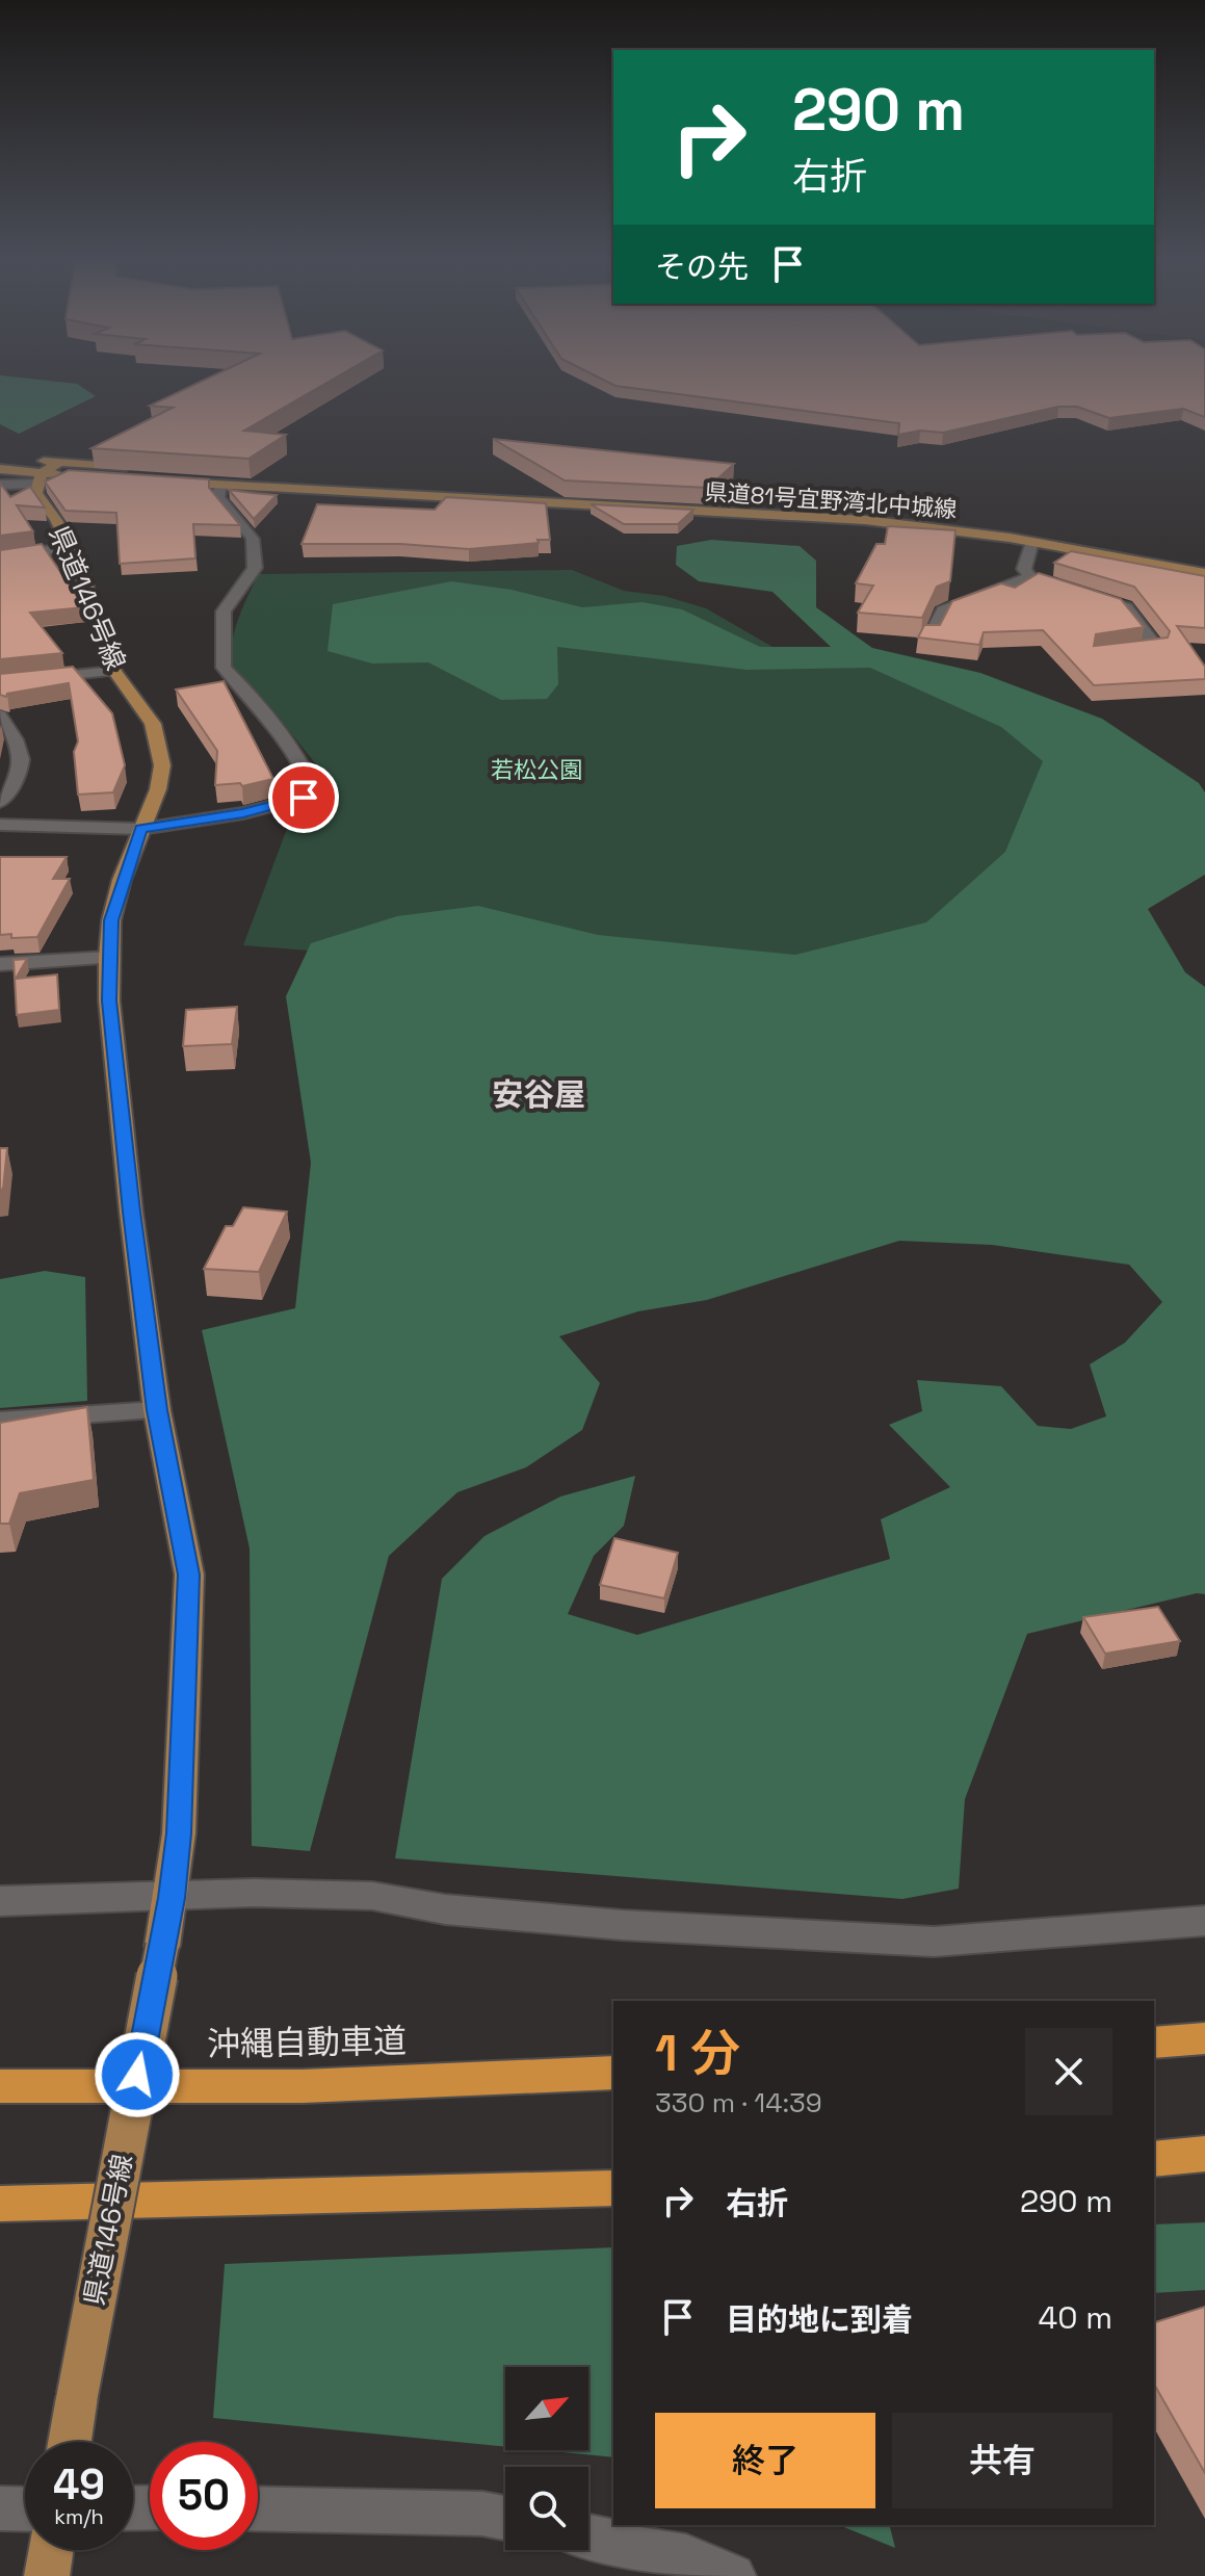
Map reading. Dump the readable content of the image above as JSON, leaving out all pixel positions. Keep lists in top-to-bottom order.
{
  "streets": {
    "highway": ["沖縄自動車道"],
    "main road": ["県道81号宜野湾北中城線", "県道146号線"]
  },
  "districts": ["安谷屋"],
  "parks": ["若松公園"],
  "north": "top right",
  "page": {
    "turn": ["290 m", "右折"],
    "then": "その先",
    "heading": ["1 分", "330 m · 14:39"],
    "list": [
      {
        "name": "右折",
        "value": "290 m"
      },
      {
        "name": "目的地に到着",
        "value": "40 m"
      }
    ],
    "buttons": ["終了", "共有"],
    "speed": "49 km/h",
    "limit": "50"
  }
}
